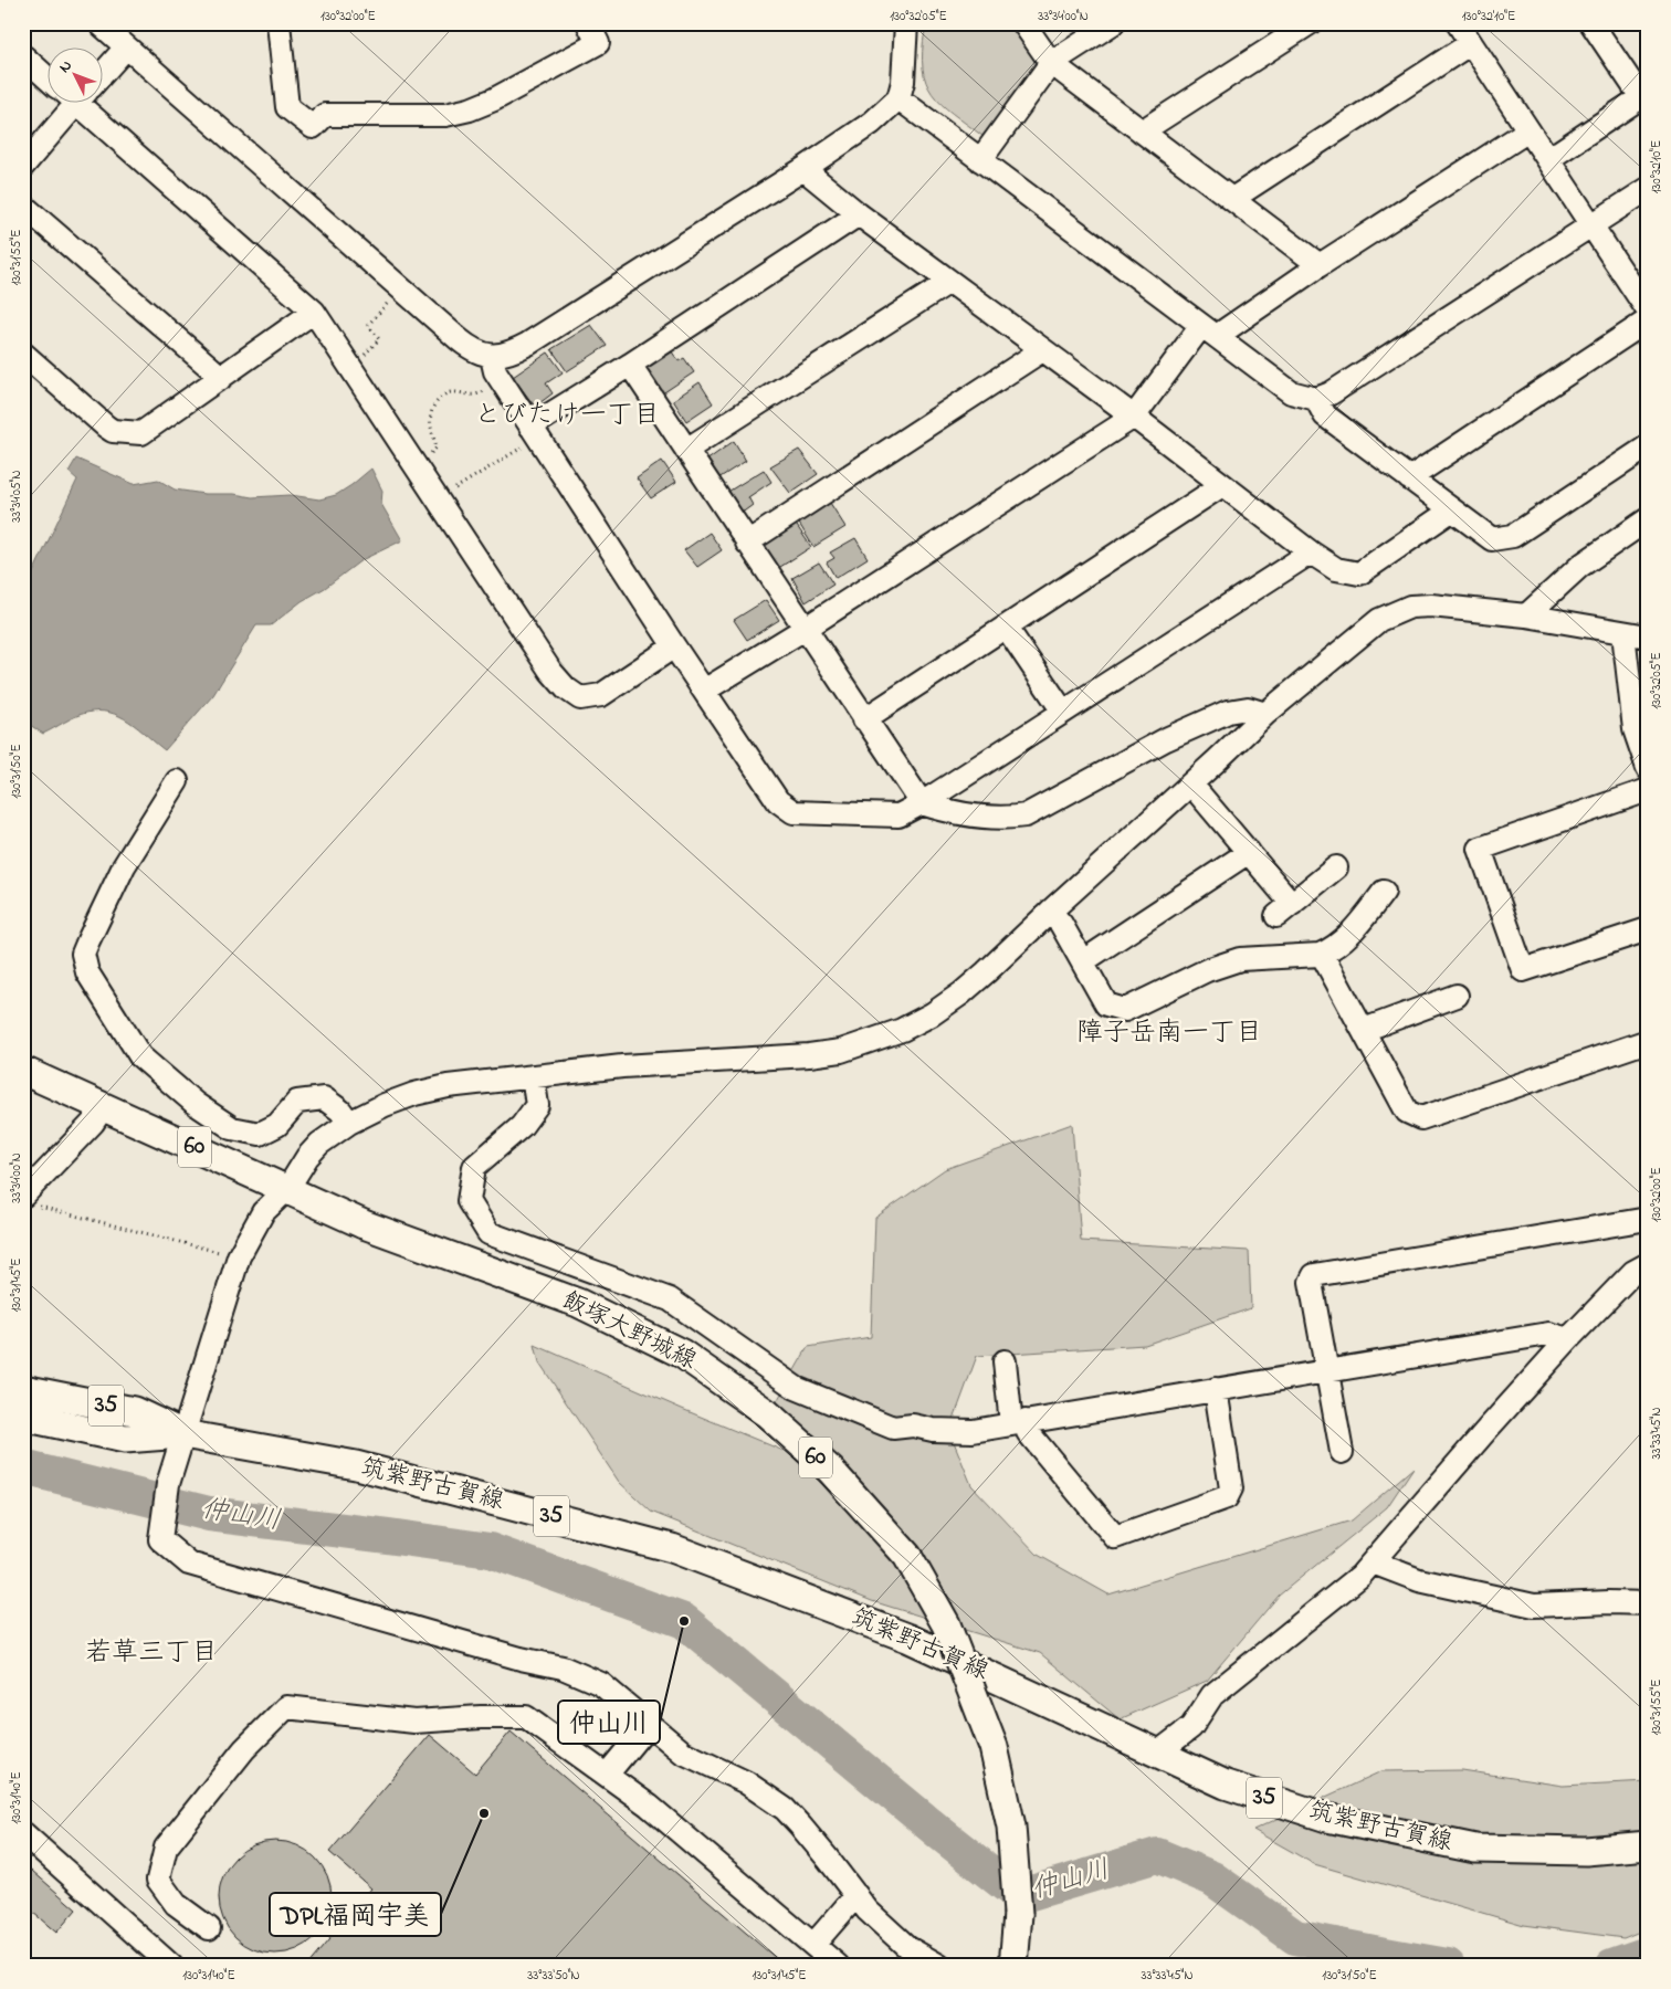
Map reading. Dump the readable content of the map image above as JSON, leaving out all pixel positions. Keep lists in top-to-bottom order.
{
  "streets": {
    "main road": [
      "60",
      "飯塚大野城線",
      "35",
      "筑紫野古賀線"
    ]
  },
  "districts": ["とびたけ一丁目", "障子岳南一丁目", "若草三丁目"],
  "water": ["仲山川"],
  "places": ["仲山川", "DPL福岡宇美"],
  "north": "top left",
  "coordinates": [
    "130°32'00\"E",
    "130°32'05\"E",
    "33°34'00\"N",
    "130°32'10\"E",
    "130°31'55\"E",
    "33°34'05\"N",
    "130°31'50\"E",
    "130°31'45\"E",
    "33°33'45\"N",
    "130°31'40\"E",
    "33°33'50\"N"
  ]
}
